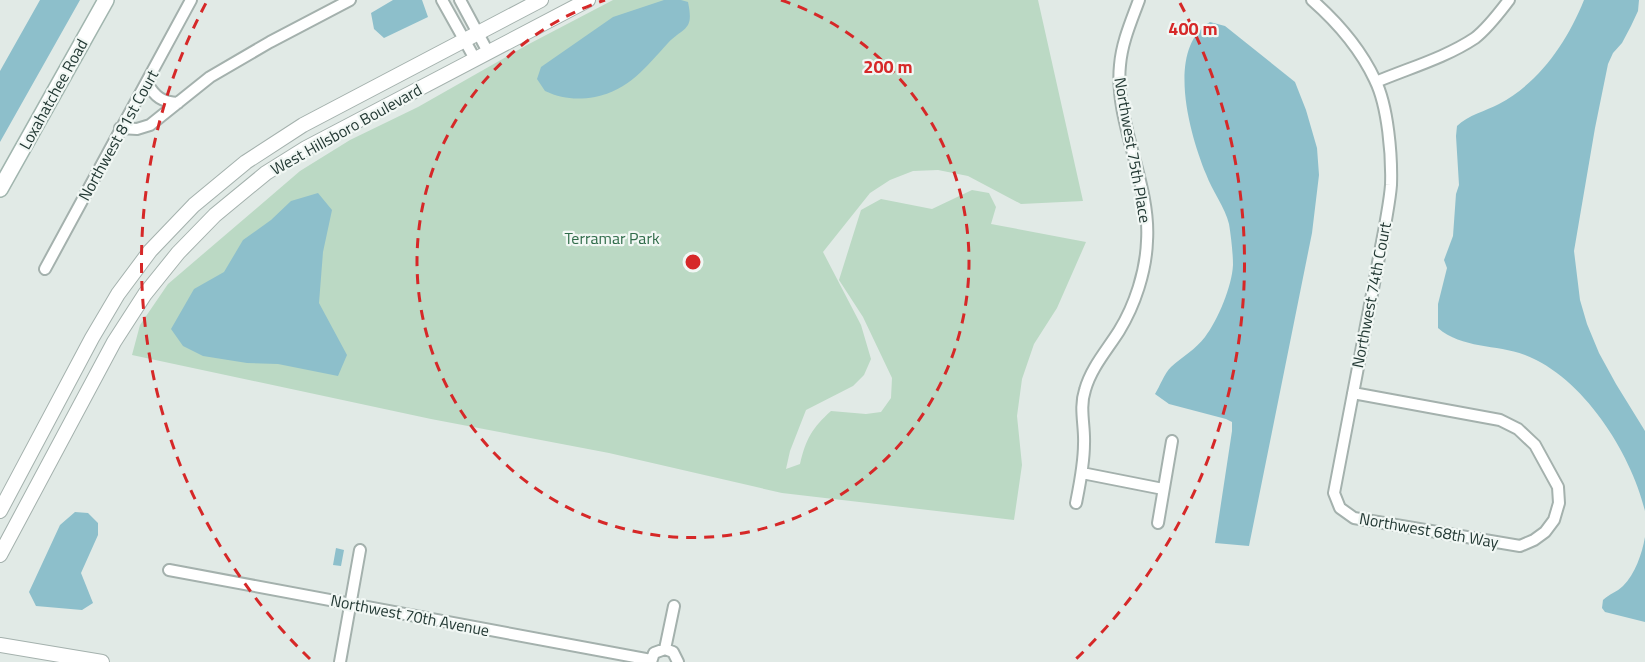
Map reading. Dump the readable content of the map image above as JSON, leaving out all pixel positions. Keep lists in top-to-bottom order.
{
  "streets": {
    "main road": ["Loxahatchee Road"],
    "street": [
      "West Hillsboro Boulevard",
      "Northwest 81st Court",
      "Northwest 75th Place",
      "Northwest 74th Court",
      "Northwest 68th Way",
      "Northwest 70th Avenue"
    ]
  },
  "crossings": [
    ["Northwest 74th Court", "Northwest 68th Way"]
  ],
  "parks": ["Terramar Park"],
  "rings": ["400 m", "200 m"]
}
